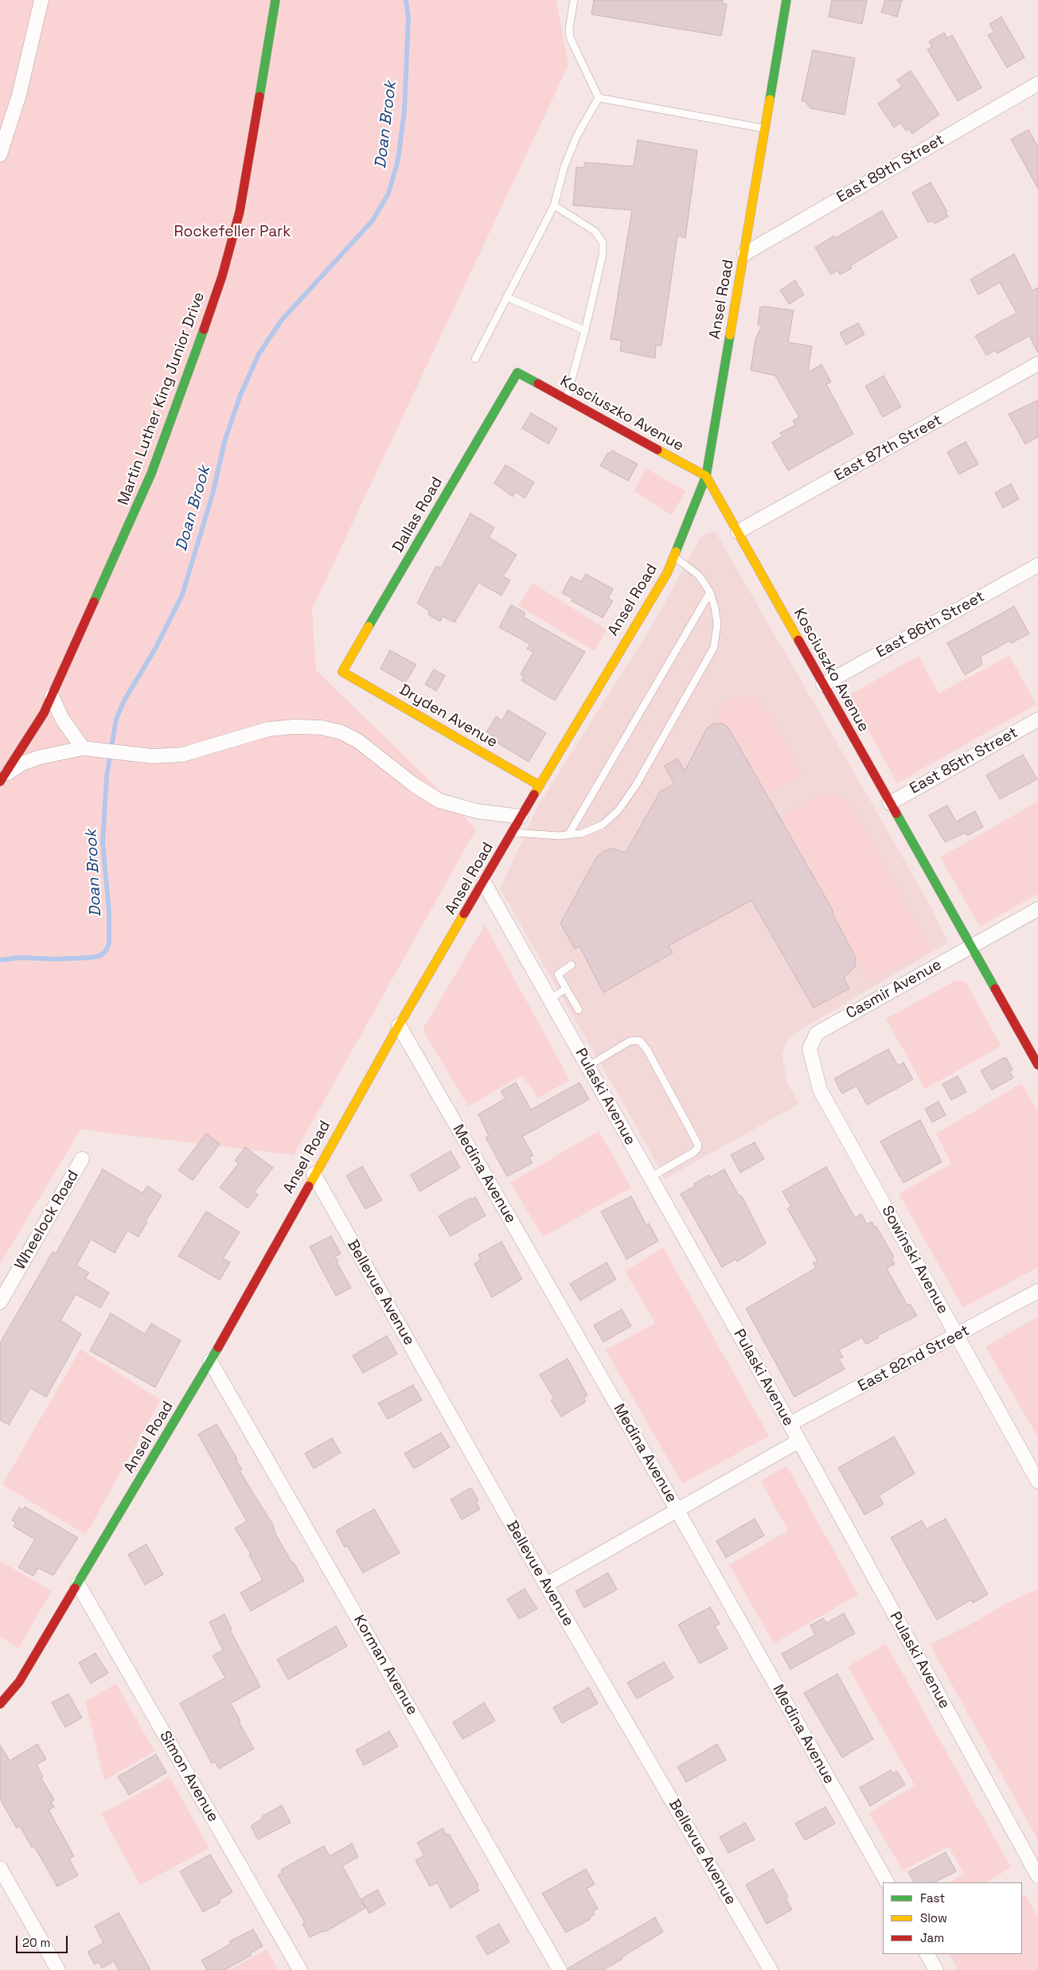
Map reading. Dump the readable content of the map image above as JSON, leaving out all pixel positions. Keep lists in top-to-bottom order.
{
  "streets": {
    "street": [
      "East 89th Street",
      "Ansel Road",
      "Martin Luther King Junior Drive",
      "Kosciuszko Avenue",
      "East 87th Street",
      "Dallas Road",
      "East 86th Street",
      "Dryden Avenue",
      "East 85th Street",
      "Casmir Avenue",
      "Pulaski Avenue",
      "Medina Avenue",
      "Wheelock Road",
      "Sowinski Avenue",
      "Bellevue Avenue",
      "East 82nd Street",
      "Korman Avenue",
      "Simon Avenue"
    ]
  },
  "crossings": [
    ["East 89th Street", "Ansel Road"],
    ["Ansel Road", "Kosciuszko Avenue"],
    ["Ansel Road", "Dryden Avenue"],
    ["Ansel Road", "Pulaski Avenue"],
    ["Ansel Road", "Medina Avenue"],
    ["Ansel Road", "Bellevue Avenue"],
    ["Ansel Road", "Korman Avenue"],
    ["Ansel Road", "Simon Avenue"],
    ["Kosciuszko Avenue", "East 87th Street"],
    ["Kosciuszko Avenue", "Dallas Road"],
    ["Kosciuszko Avenue", "East 86th Street"],
    ["Kosciuszko Avenue", "East 85th Street"],
    ["Kosciuszko Avenue", "Casmir Avenue"],
    ["Dallas Road", "Dryden Avenue"],
    ["Casmir Avenue", "Sowinski Avenue"],
    ["Pulaski Avenue", "East 82nd Street"],
    ["Sowinski Avenue", "East 82nd Street"]
  ],
  "water": ["Doan Brook"],
  "parks": ["Rockefeller Park"],
  "legend": ["Fast", "Slow", "Jam"],
  "scale_bar": "20 m"
}
